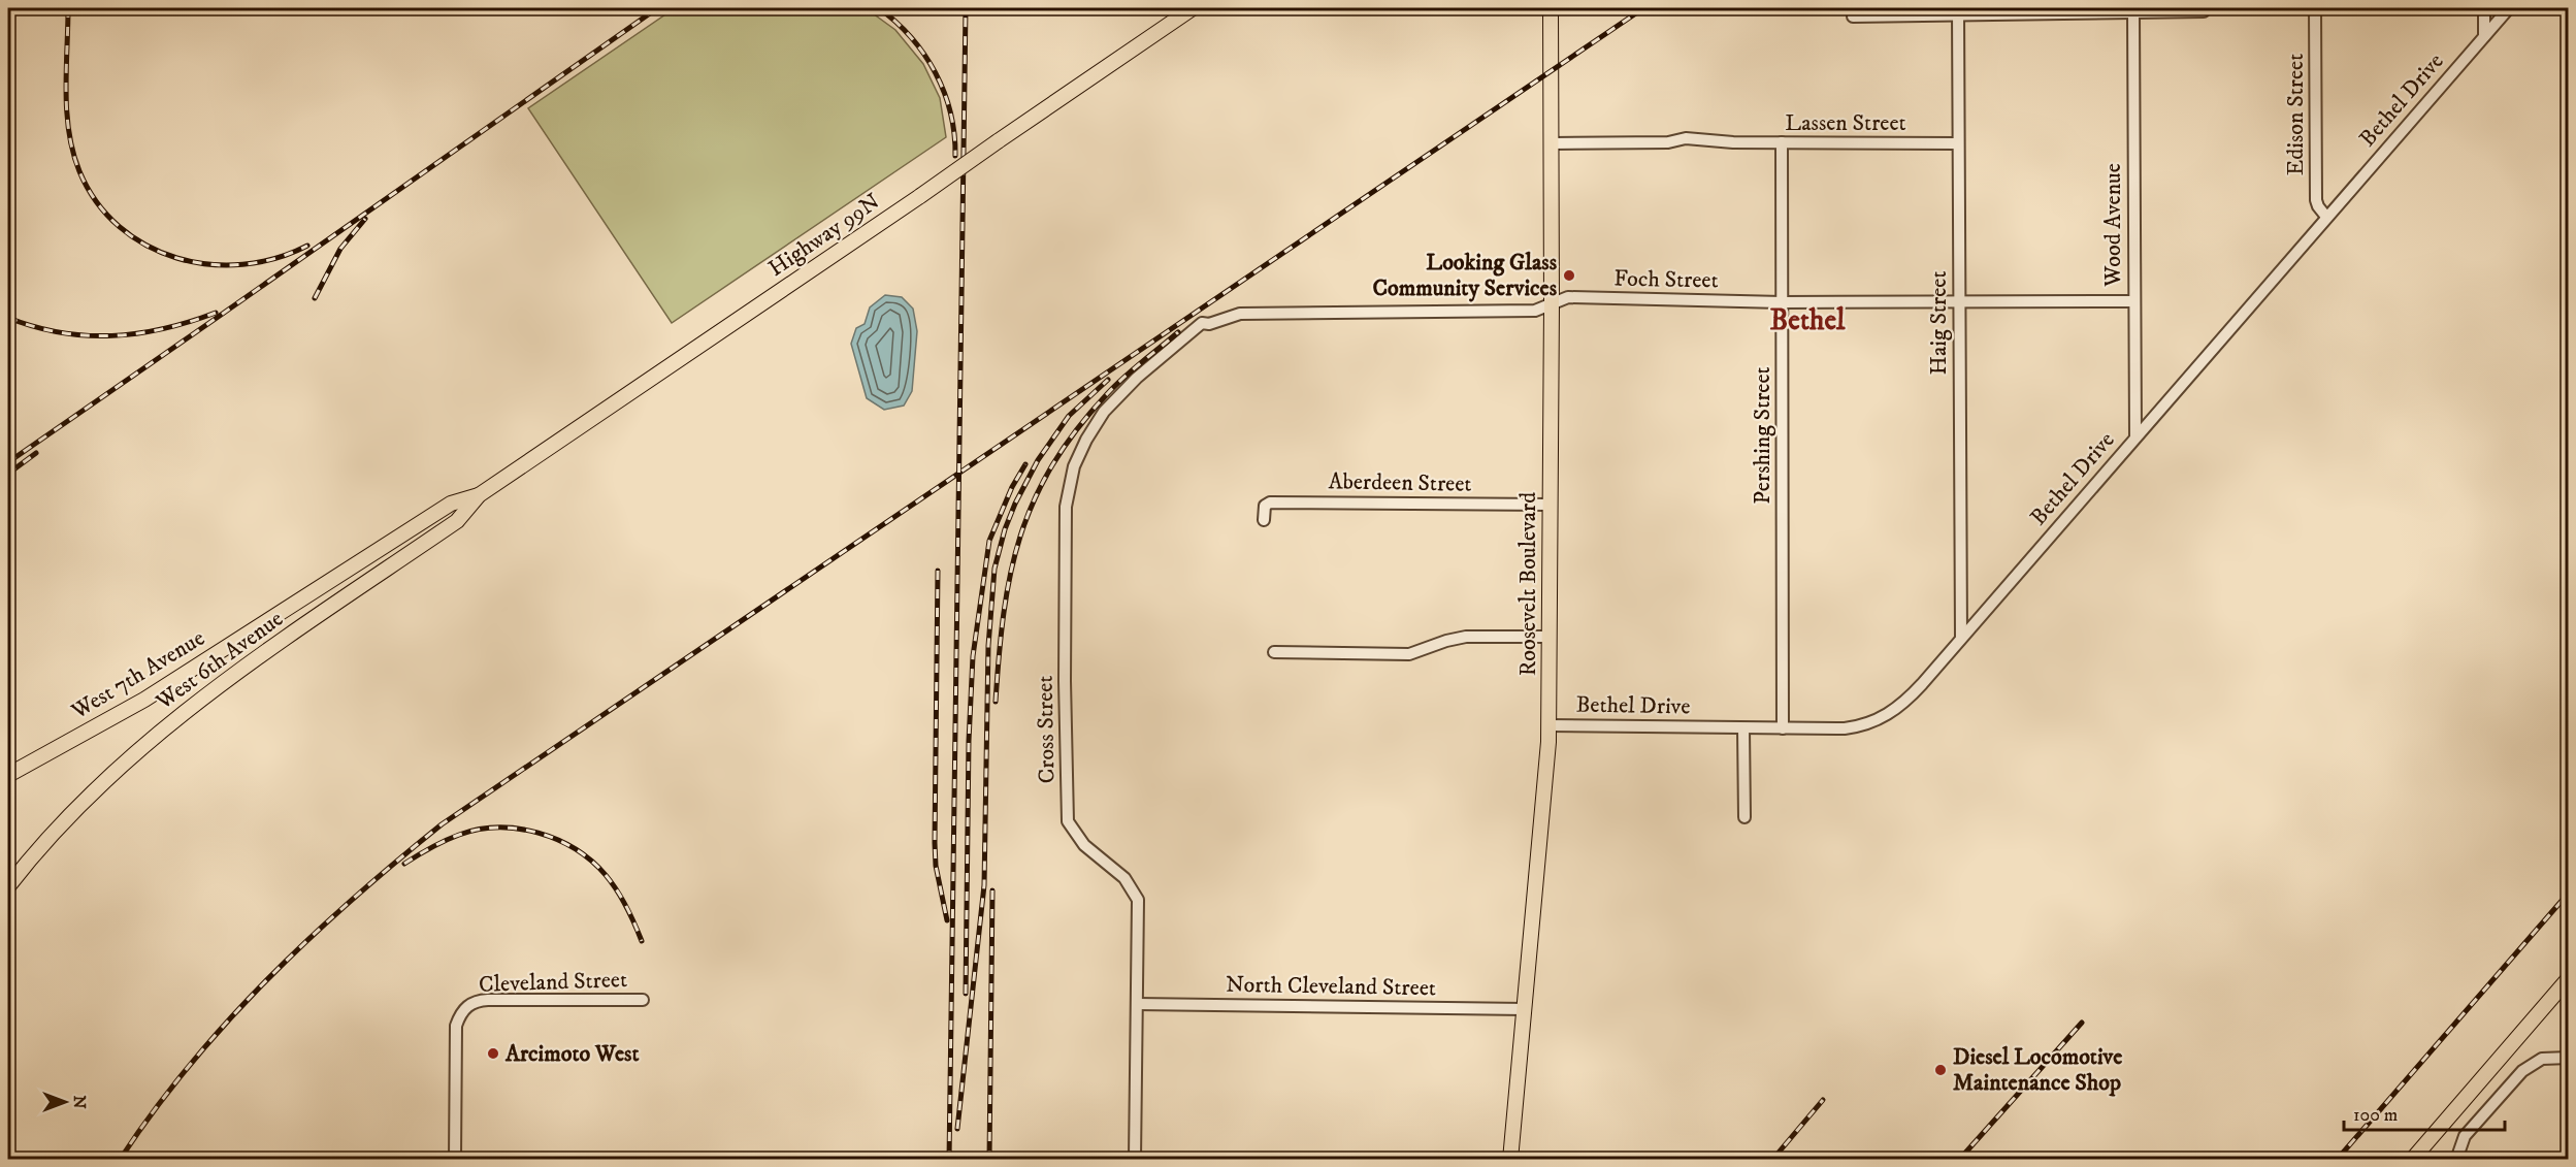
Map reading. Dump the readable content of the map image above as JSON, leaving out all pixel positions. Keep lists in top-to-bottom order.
{
  "streets": {
    "main road": [
      "Highway 99N",
      "Roosevelt Boulevard",
      "West 6th Avenue",
      "West 7th Avenue"
    ],
    "street": [
      "Bethel Drive",
      "Edison Street",
      "Lassen Street",
      "Wood Avenue",
      "Foch Street",
      "Haig Street",
      "Pershing Street",
      "Aberdeen Street",
      "Cross Street",
      "Cleveland Street",
      "North Cleveland Street"
    ]
  },
  "crossings": [
    ["Bethel Drive", "Edison Street"],
    ["Bethel Drive", "Wood Avenue"],
    ["Bethel Drive", "Haig Street"],
    ["Bethel Drive", "Pershing Street"],
    ["Bethel Drive", "Roosevelt Boulevard"],
    ["Lassen Street", "Haig Street"],
    ["Lassen Street", "Pershing Street"],
    ["Lassen Street", "Roosevelt Boulevard"],
    ["Wood Avenue", "Foch Street"],
    ["Highway 99N", "West 6th Avenue"],
    ["Highway 99N", "West 7th Avenue"],
    ["Foch Street", "Haig Street"],
    ["Foch Street", "Pershing Street"],
    ["Foch Street", "Roosevelt Boulevard"],
    ["Foch Street", "Cross Street"],
    ["Aberdeen Street", "Roosevelt Boulevard"],
    ["Roosevelt Boulevard", "North Cleveland Street"],
    ["West 6th Avenue", "West 7th Avenue"],
    ["Cross Street", "North Cleveland Street"]
  ],
  "districts": ["Bethel"],
  "places": ["Looking Glass Community Services", "Arcimoto West", "Diesel Locomotive Maintenance Shop"],
  "scale_bar": "100 m",
  "north": "right"
}
